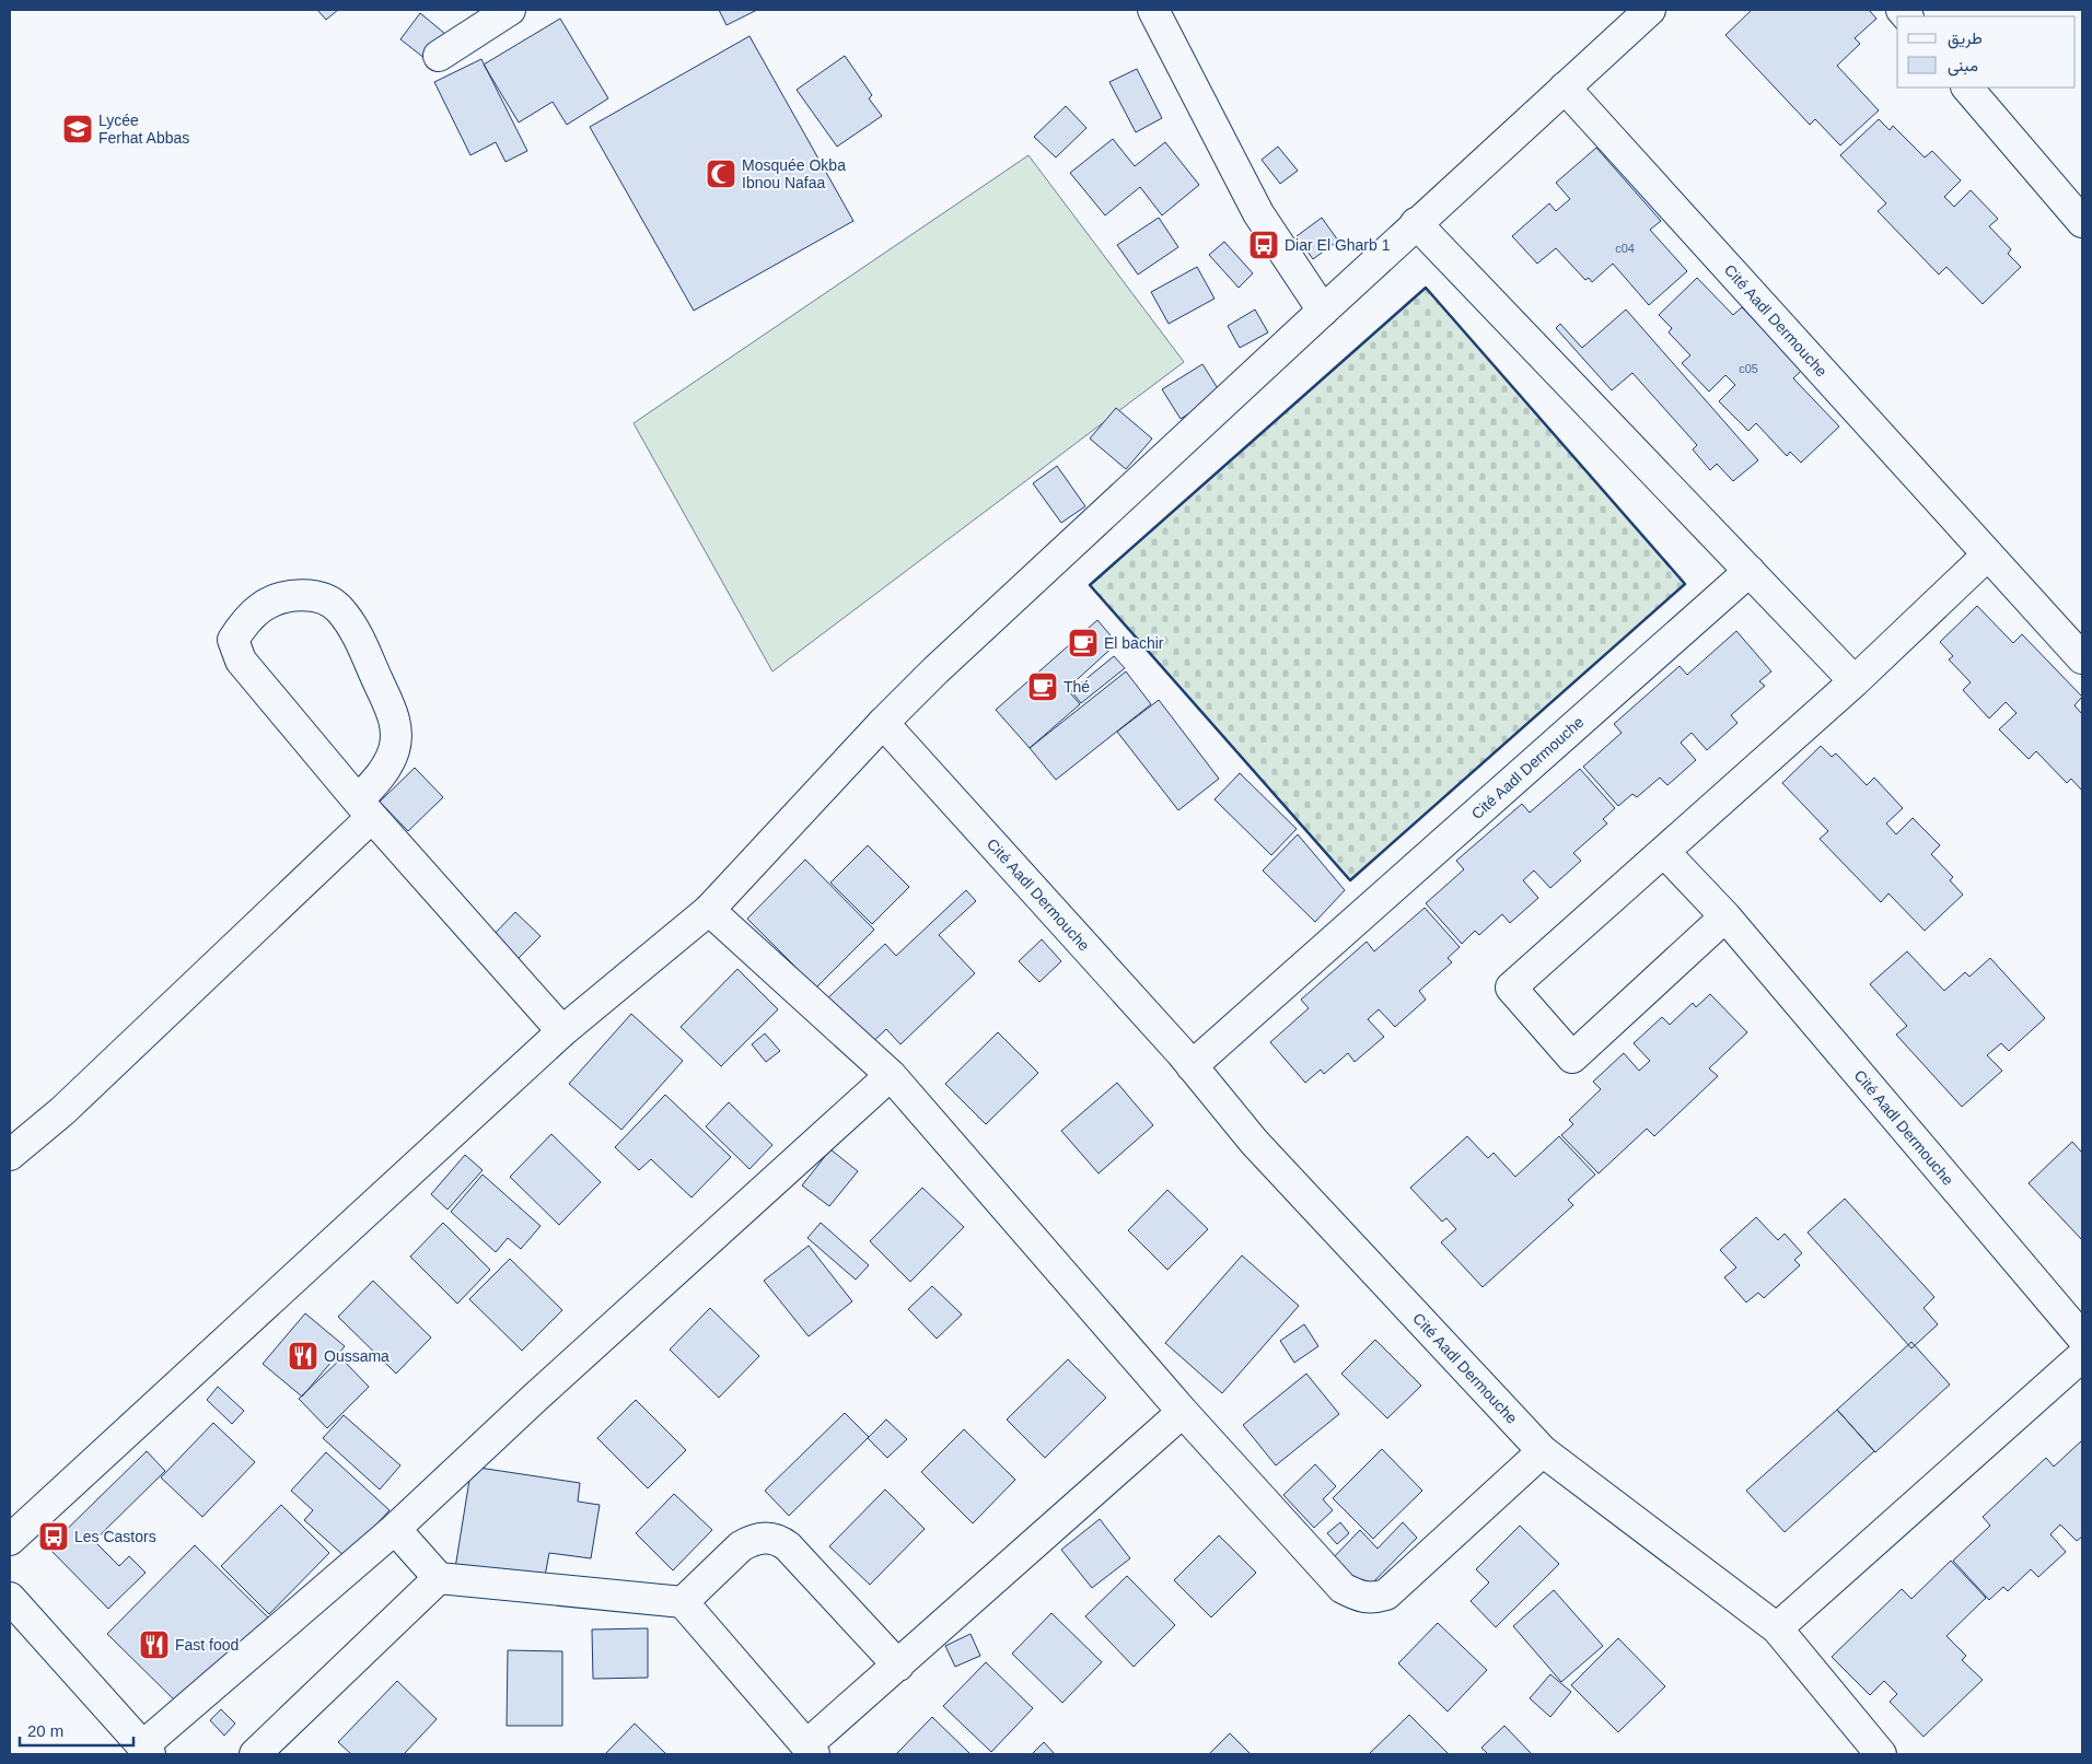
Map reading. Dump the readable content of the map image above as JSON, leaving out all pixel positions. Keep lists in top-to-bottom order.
{
  "streets": {
    "street": ["Cité Aadl Dermouche"]
  },
  "places": {
    "school or university": ["Lycée Ferhat Abbas"],
    "mosque": ["Mosquée Okba Ibnou Nafaa"],
    "bus stop": ["Diar El Gharb 1", "Les Castors"],
    "cafe": ["El bachir", "Thé"],
    "restaurant": ["Oussama", "Fast food"]
  },
  "house_numbers": ["c04", "c05"],
  "legend": ["طريق", "مبنى"],
  "scale_bar": "20 m"
}
